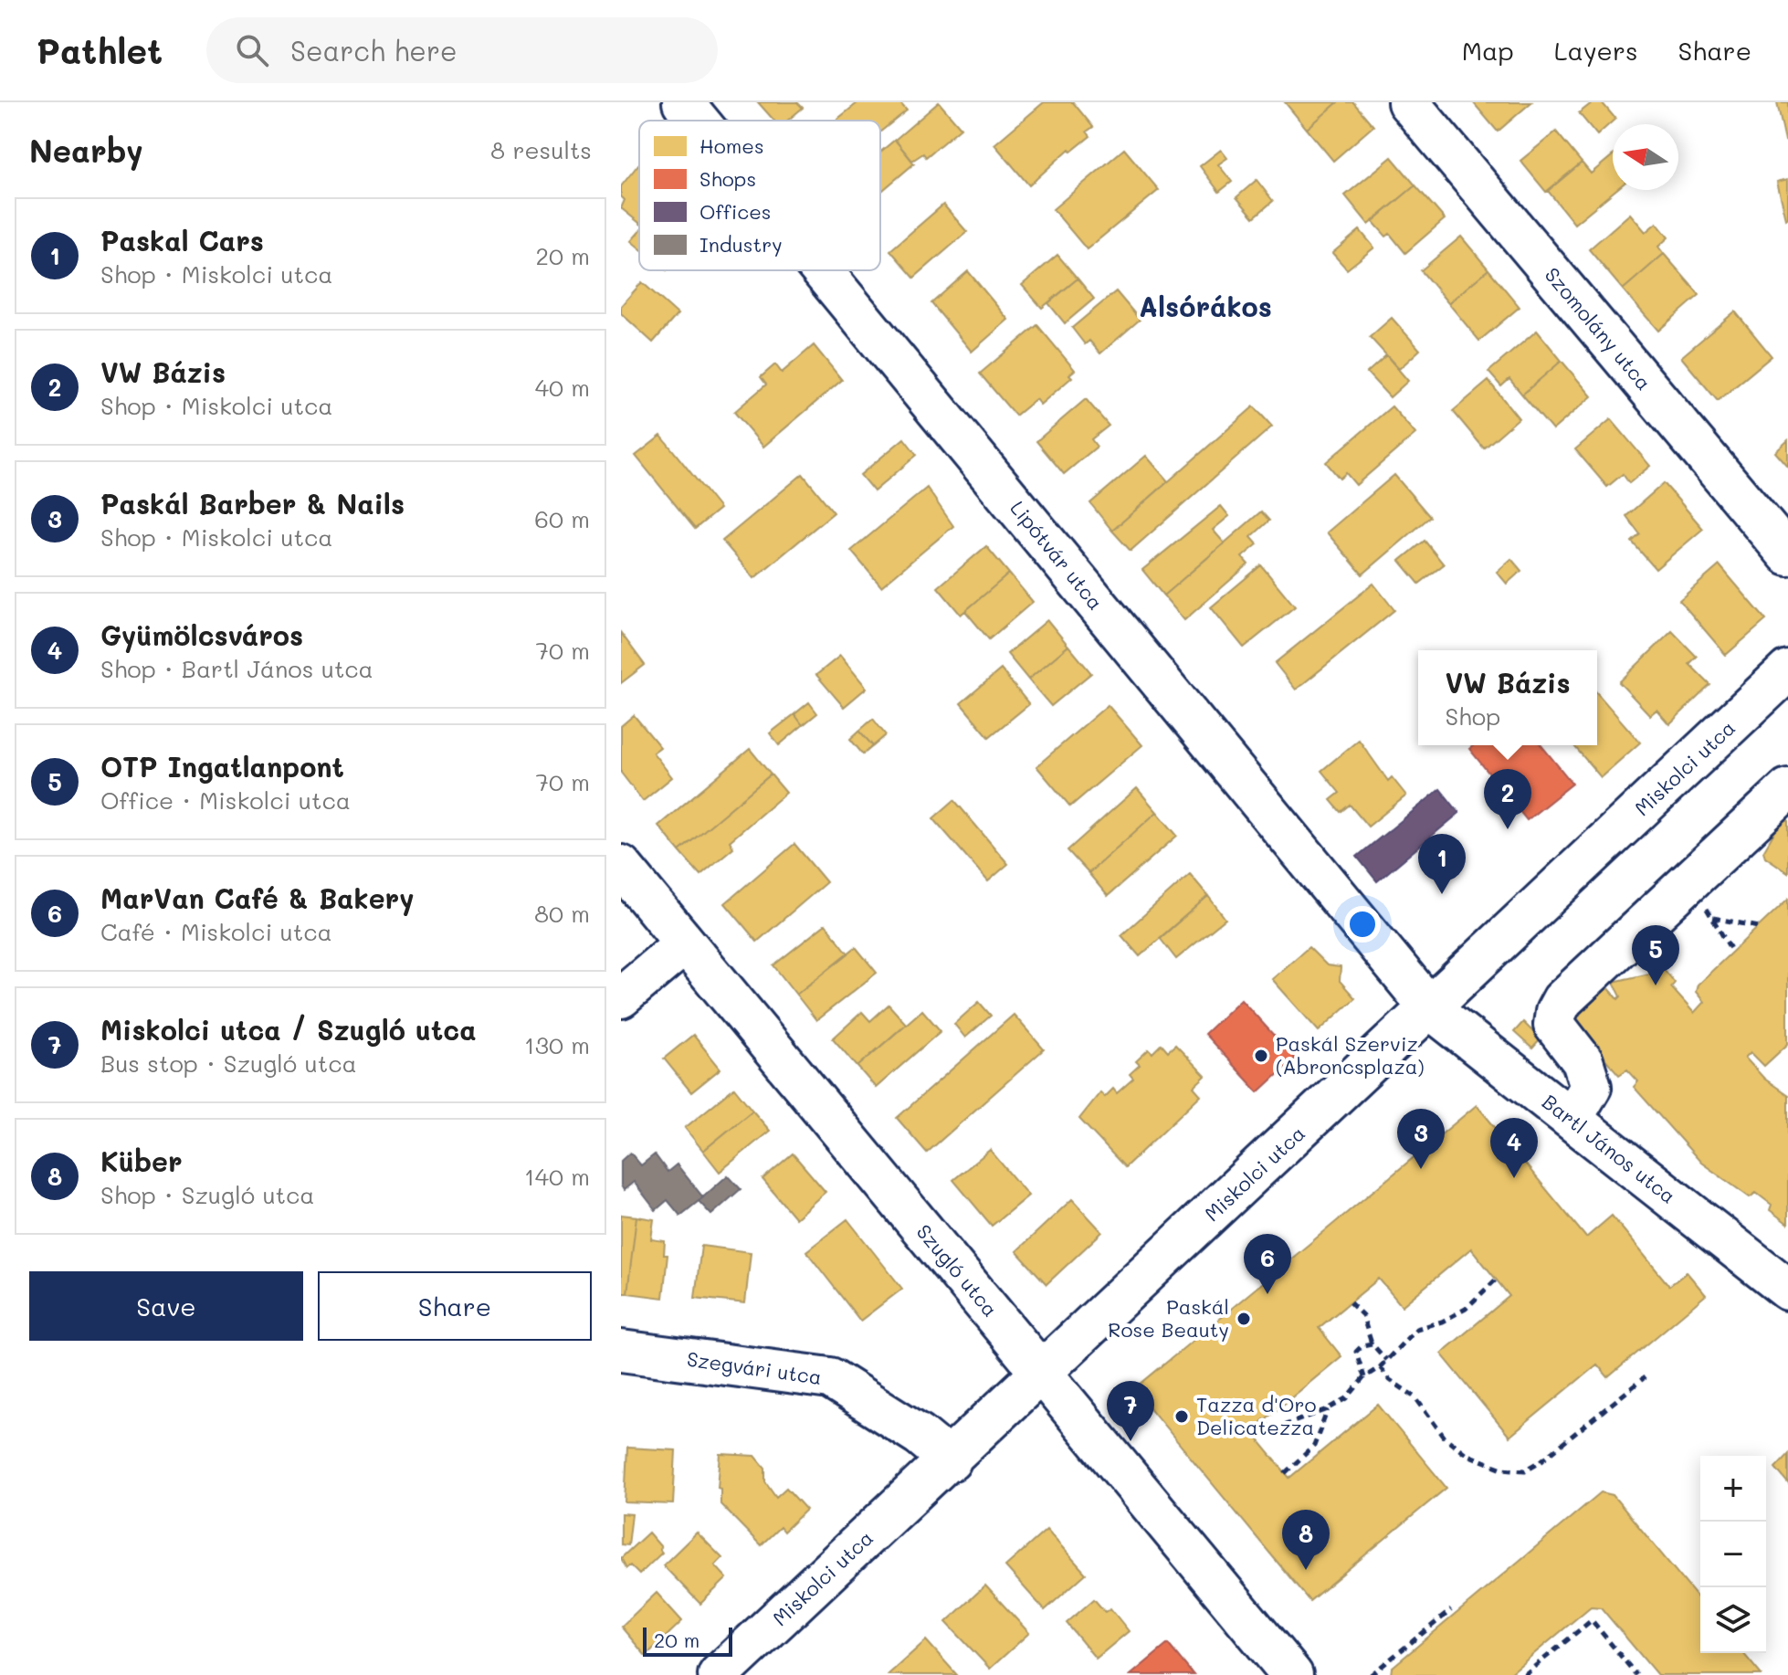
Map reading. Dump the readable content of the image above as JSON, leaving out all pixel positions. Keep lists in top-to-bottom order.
{
  "streets": {
    "street": [
      "Szomolány utca",
      "Lipótvár utca",
      "Miskolci utca",
      "Bartl János utca",
      "Szugló utca",
      "Szegvári utca"
    ]
  },
  "crossings": [
    ["Lipótvár utca", "Miskolci utca"],
    ["Lipótvár utca", "Bartl János utca"],
    ["Miskolci utca", "Bartl János utca"],
    ["Miskolci utca", "Szugló utca"],
    ["Miskolci utca", "Szegvári utca"]
  ],
  "districts": ["Alsórákos"],
  "places": ["Paskál Szerviz (Abroncsplaza)", "Paskál Rose Beauty", "Tazza d'Oro Delicatezza"],
  "legend": [
    "Homes",
    "Shops",
    "Offices",
    "Industry"
  ],
  "scale_bar": "20 m",
  "north": "left",
  "page": {
    "header": "Pathlet",
    "search": "Search here",
    "nav": ["Map", "Layers", "Share"],
    "heading": ["Nearby", "8 results"],
    "list": [
      {
        "mark": "1",
        "name": "Paskal Cars",
        "note": "Shop · Miskolci utca",
        "value": "20 m"
      },
      {
        "mark": "2",
        "name": "VW Bázis",
        "note": "Shop · Miskolci utca",
        "value": "40 m"
      },
      {
        "mark": "3",
        "name": "Paskál Barber & Nails",
        "note": "Shop · Miskolci utca",
        "value": "60 m"
      },
      {
        "mark": "4",
        "name": "Gyümölcsváros",
        "note": "Shop · Bartl János utca",
        "value": "70 m"
      },
      {
        "mark": "5",
        "name": "OTP Ingatlanpont",
        "note": "Office · Miskolci utca",
        "value": "70 m"
      },
      {
        "mark": "6",
        "name": "MarVan Café & Bakery",
        "note": "Café · Miskolci utca",
        "value": "80 m"
      },
      {
        "mark": "7",
        "name": "Miskolci utca / Szugló utca",
        "note": "Bus stop · Szugló utca",
        "value": "130 m"
      },
      {
        "mark": "8",
        "name": "Küber",
        "note": "Shop · Szugló utca",
        "value": "140 m"
      }
    ],
    "popup": ["VW Bázis", "Shop"],
    "pins": [
      "2",
      "1",
      "5",
      "3",
      "4",
      "6",
      "7",
      "8"
    ],
    "buttons": ["Save", "Share"],
    "map_buttons": ["+", "−"],
    "scale": "20 m"
  }
}
